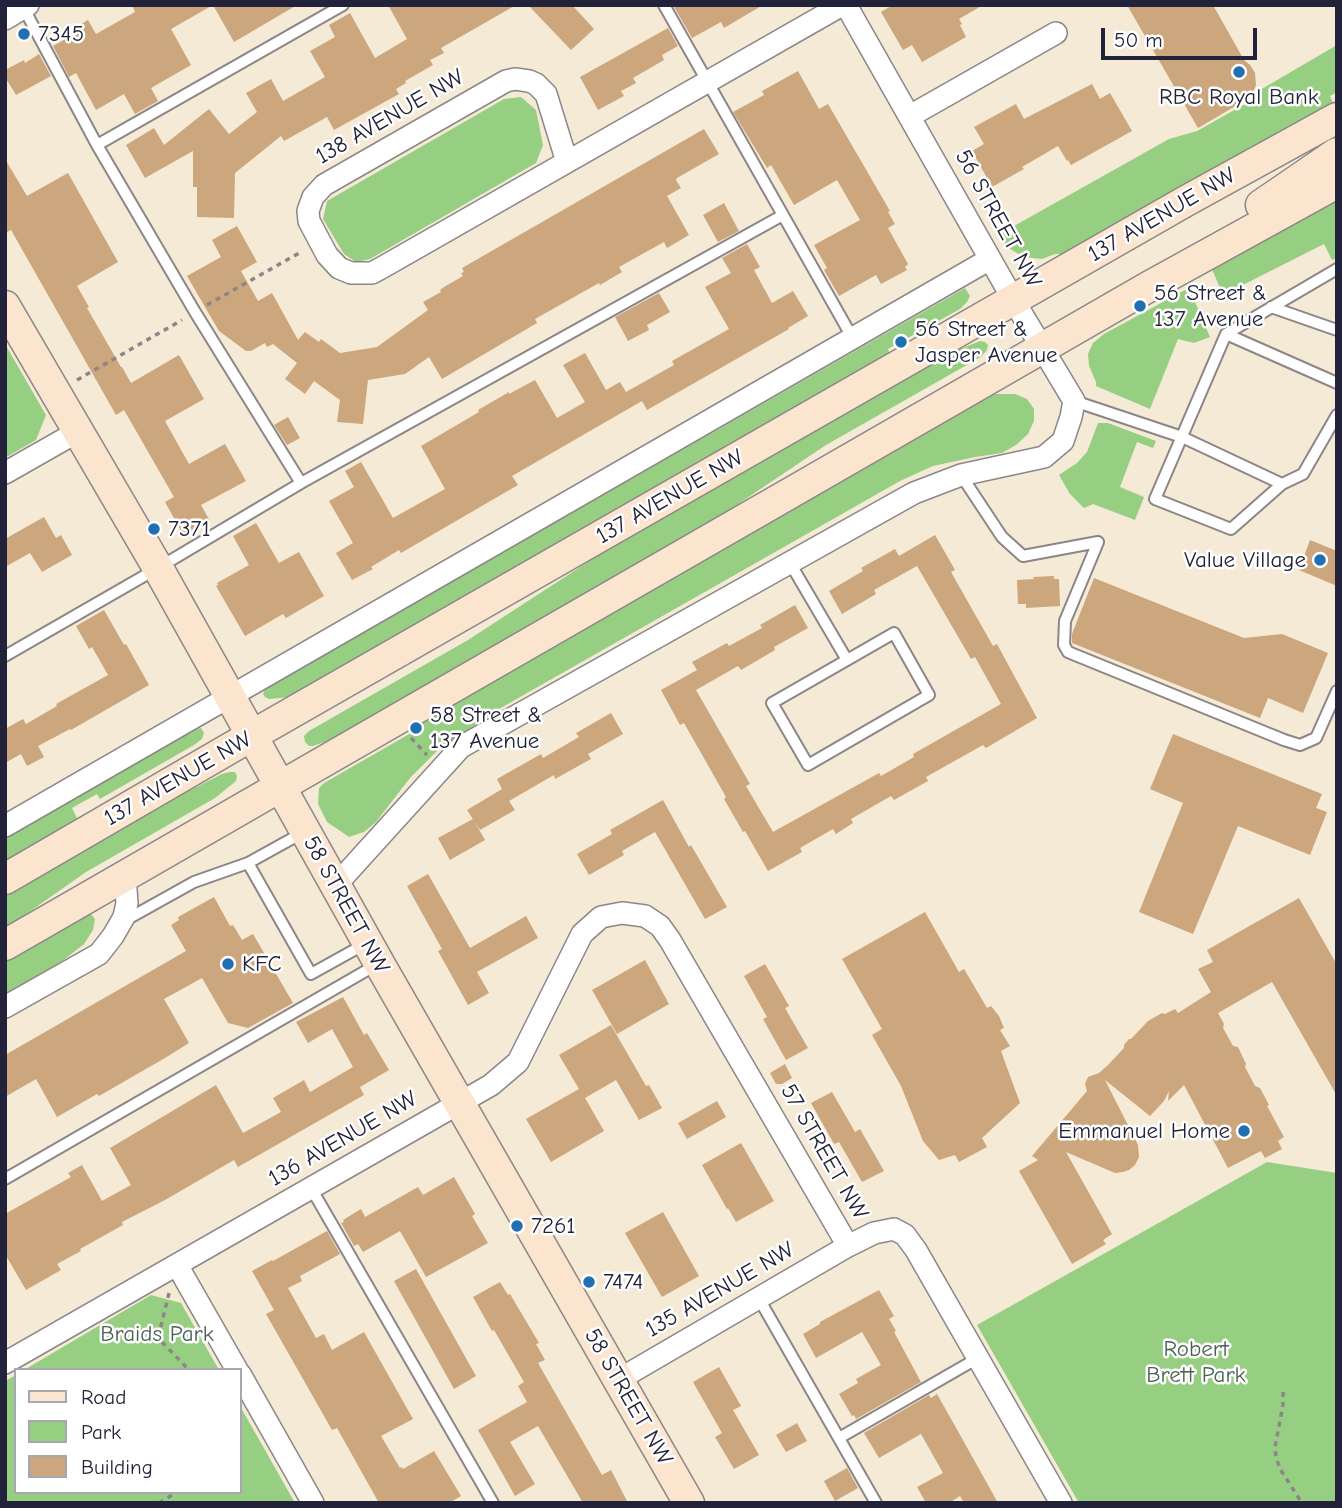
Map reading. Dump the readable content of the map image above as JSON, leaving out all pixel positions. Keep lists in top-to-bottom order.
{
  "streets": {
    "main road": ["137 AVENUE NW", "58 STREET NW"],
    "street": [
      "138 AVENUE NW",
      "56 STREET NW",
      "136 AVENUE NW",
      "57 STREET NW",
      "135 AVENUE NW"
    ]
  },
  "crossings": [
    ["138 AVENUE NW", "56 STREET NW"],
    ["137 AVENUE NW", "56 STREET NW"],
    ["137 AVENUE NW", "58 STREET NW"],
    ["58 STREET NW", "136 AVENUE NW"],
    ["58 STREET NW", "135 AVENUE NW"],
    ["136 AVENUE NW", "57 STREET NW"],
    ["57 STREET NW", "135 AVENUE NW"]
  ],
  "parks": ["Braids Park", "Robert Brett Park"],
  "places": [
    "7345",
    "RBC Royal Bank",
    "56 Street & 137 Avenue",
    "56 Street & Jasper Avenue",
    "7371",
    "Value Village",
    "58 Street & 137 Avenue",
    "KFC",
    "Emmanuel Home",
    "7261",
    "7474"
  ],
  "legend": ["Road", "Park", "Building"],
  "scale_bar": "50 m"
}
